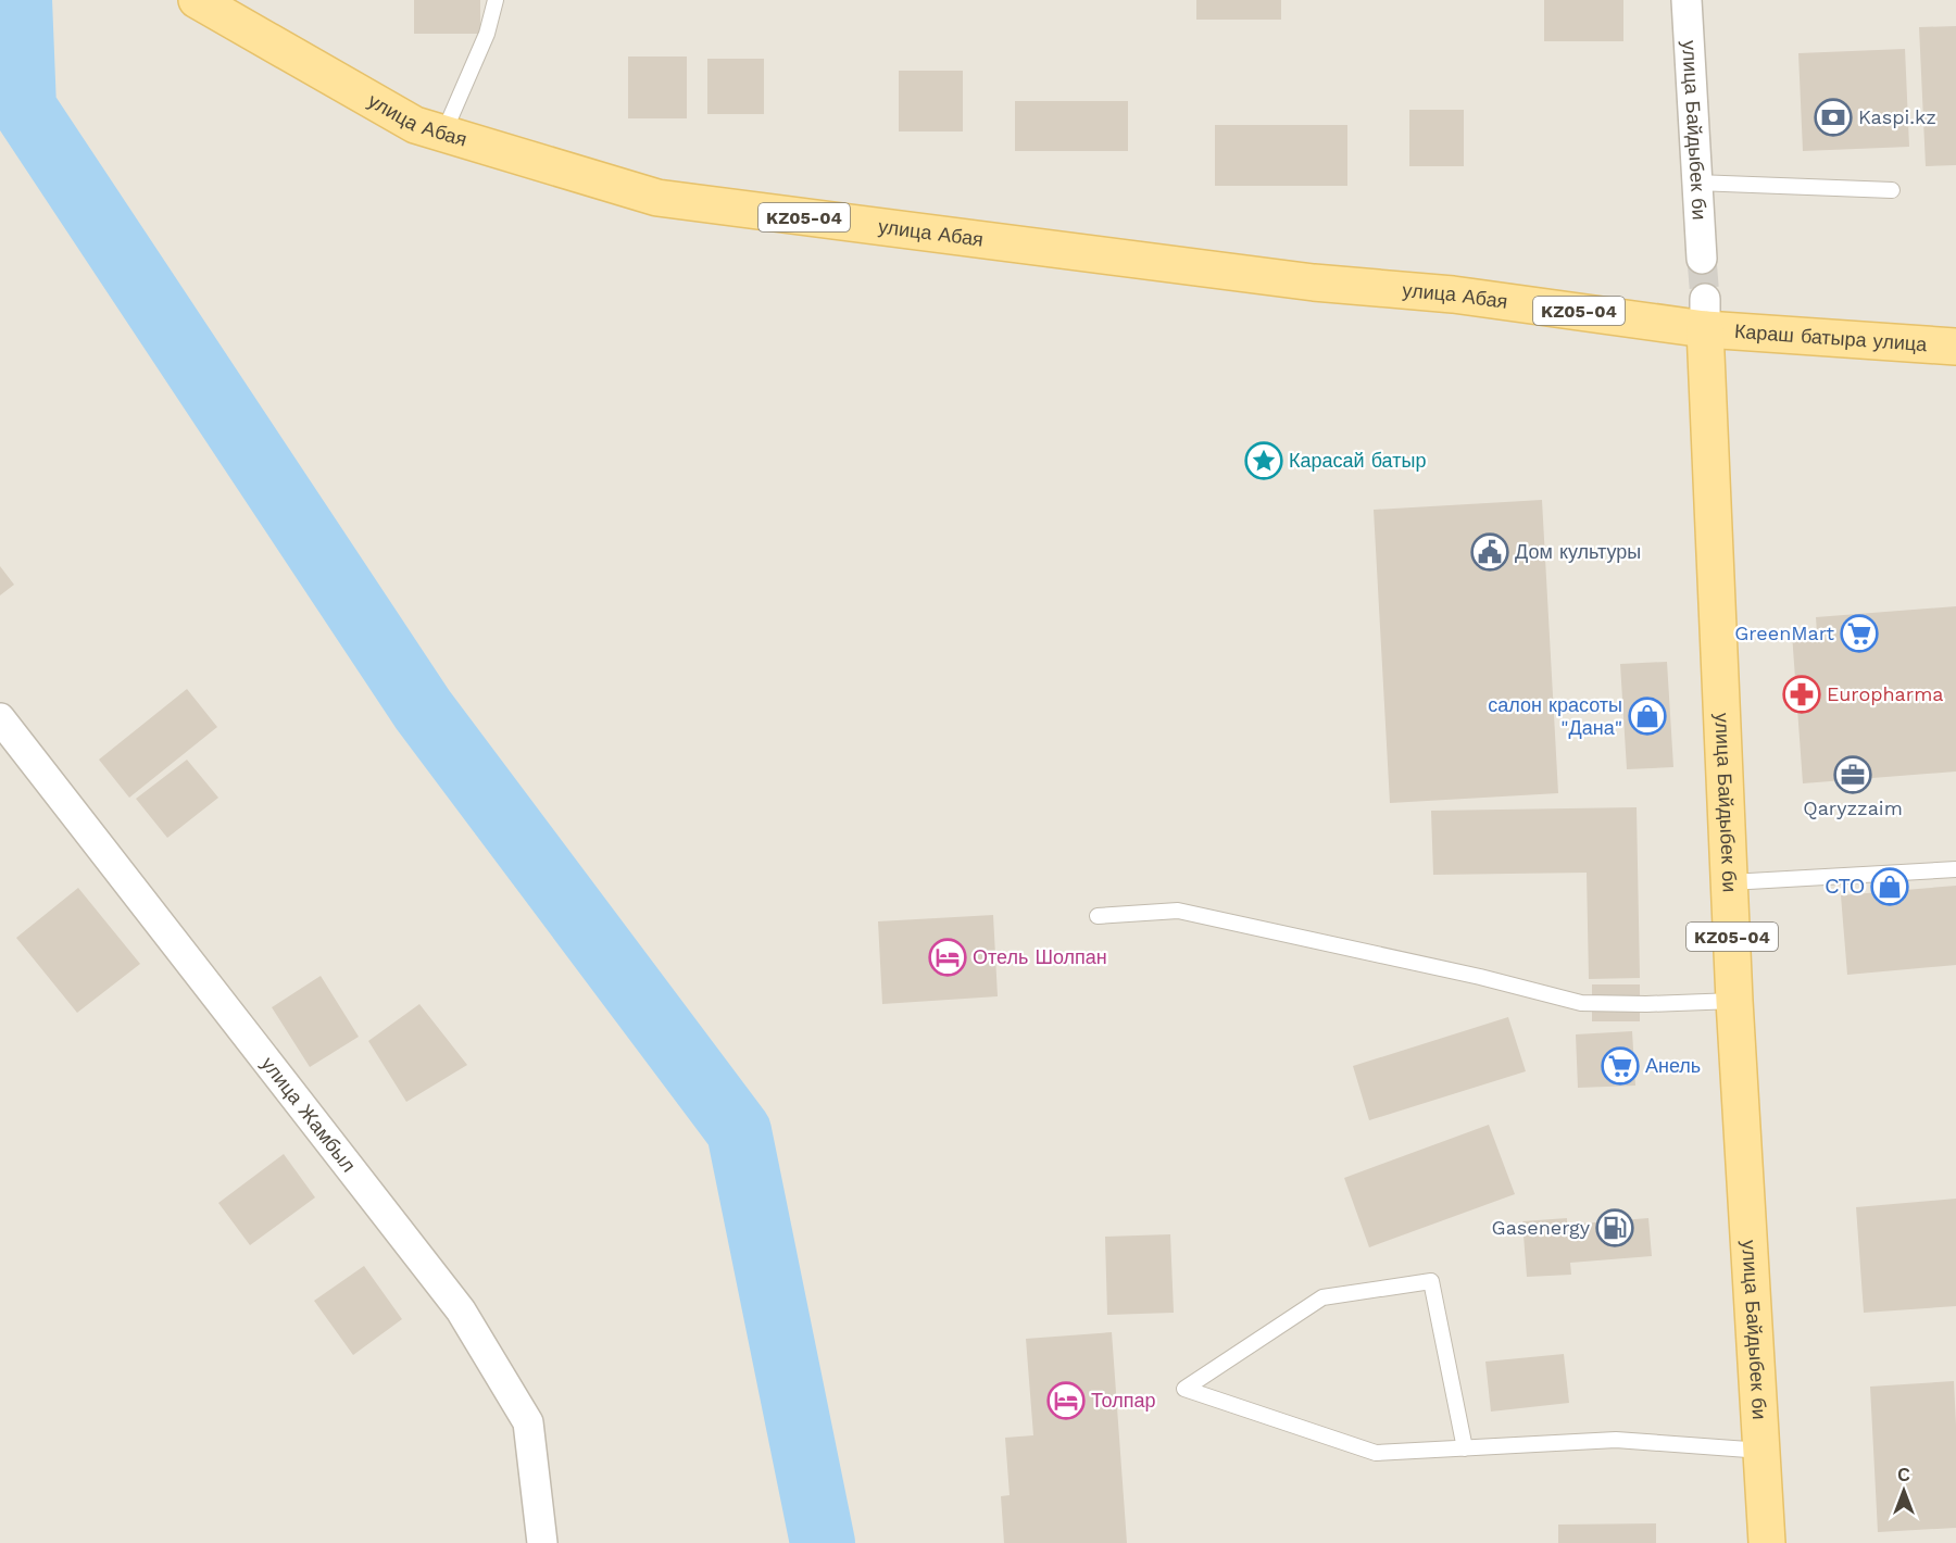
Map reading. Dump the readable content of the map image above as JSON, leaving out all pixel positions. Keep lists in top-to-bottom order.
{
  "streets": {
    "main road": [
      "улица Абая",
      "улица Байдыбек би",
      "KZ05-04",
      "Караш батыра улица"
    ],
    "street": ["улица Жамбыл"]
  },
  "crossings": [
    ["улица Абая", "улица Байдыбек би"],
    ["улица Абая", "Караш батыра улица"],
    ["улица Байдыбек би", "Караш батыра улица"]
  ],
  "places": {
    "bank": ["Kaspi.kz"],
    "place": ["Карасай батыр"],
    "public building": ["Дом культуры"],
    "supermarket": ["GreenMart", "Анель"],
    "pharmacy": ["Europharma"],
    "shop": ["салон красоты \"Дана\"", "СТО"],
    "office": ["Qaryzzaim"],
    "hotel": ["Отель Шолпан", "Толпар"],
    "fuel station": ["Gasenergy"]
  },
  "north": "top"
}
